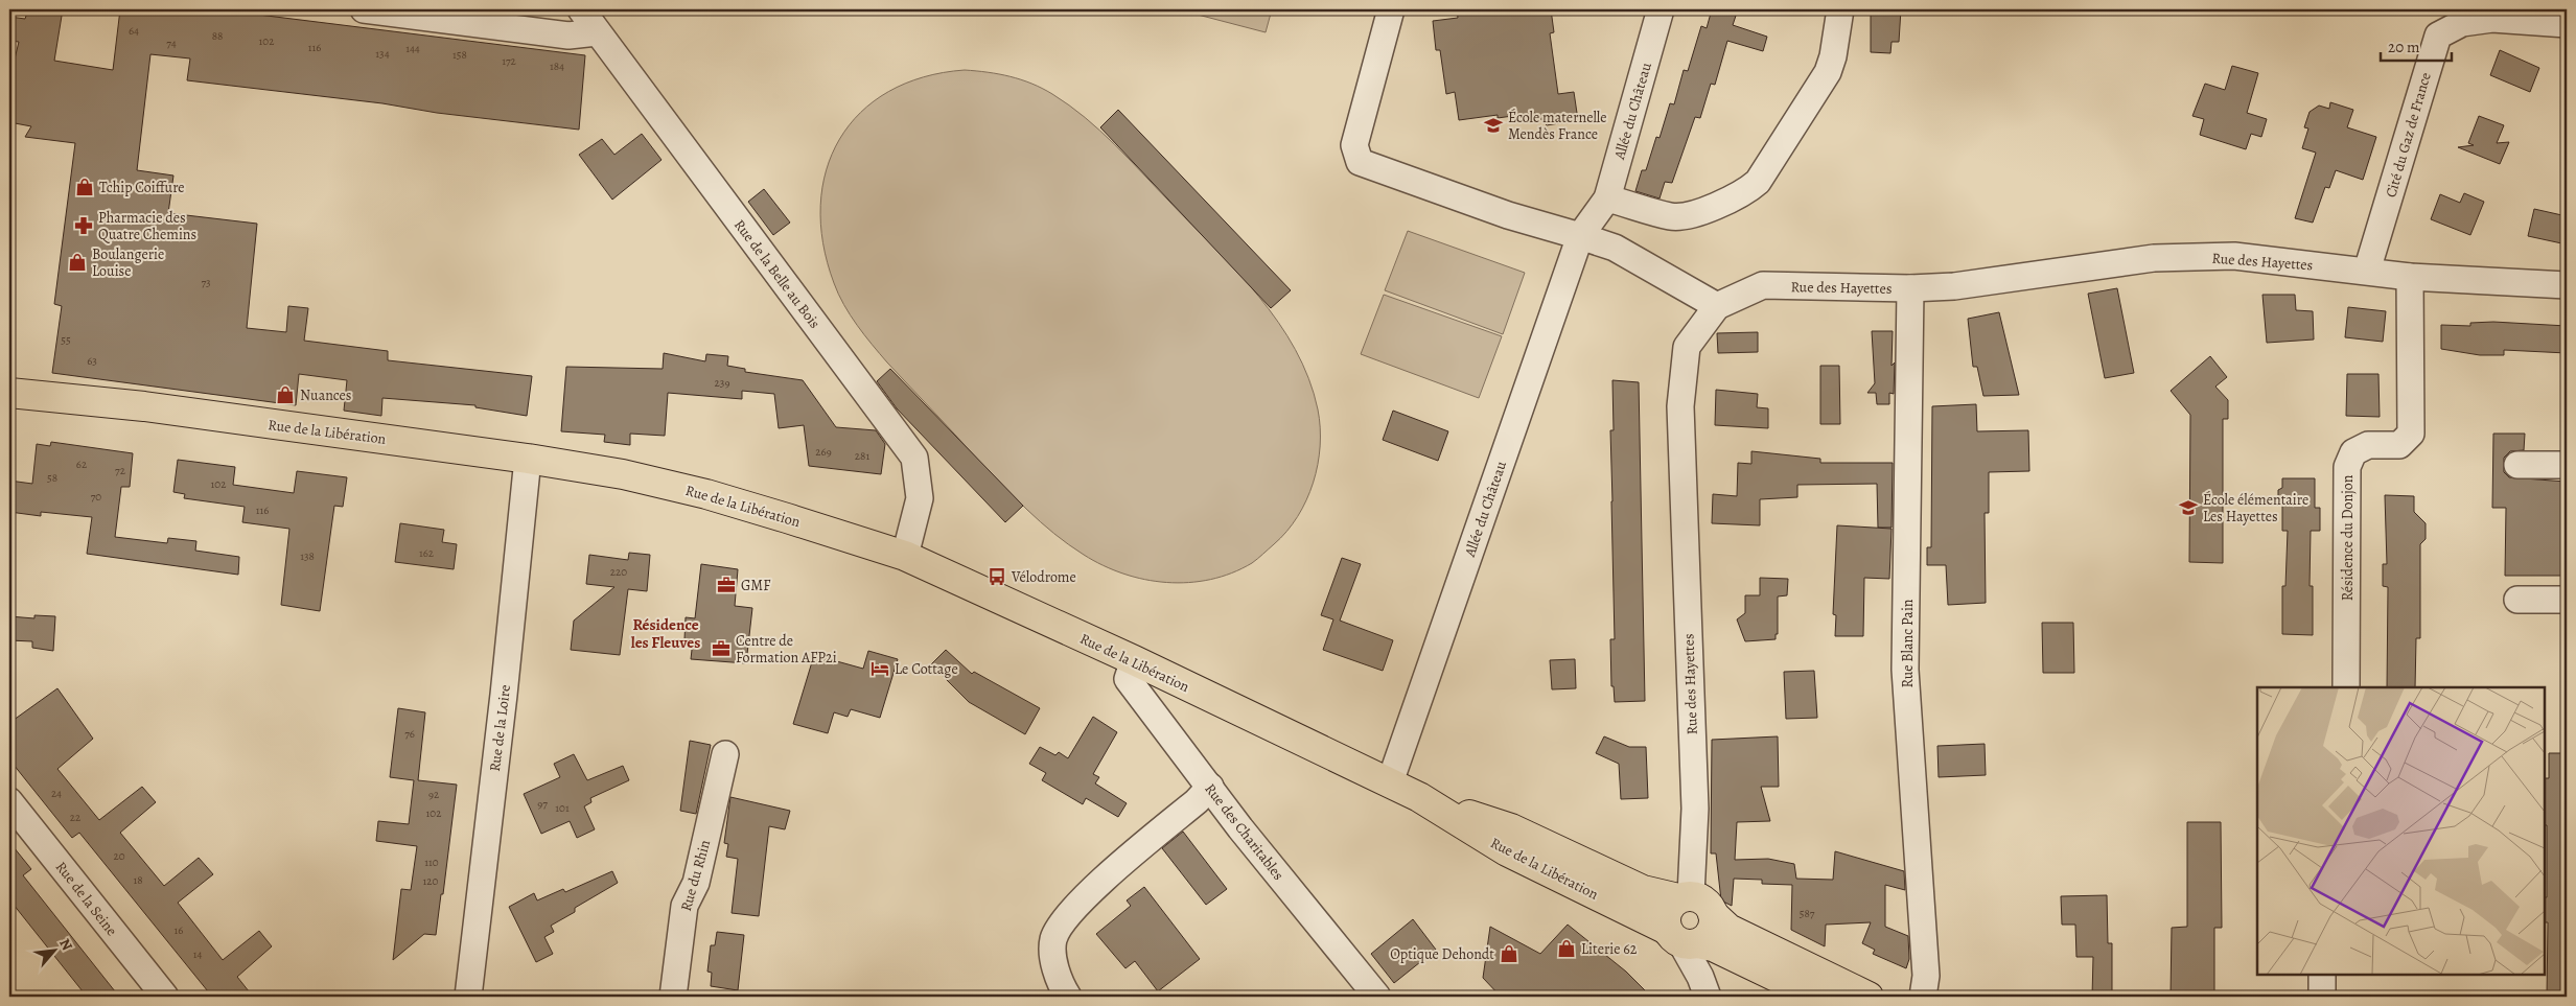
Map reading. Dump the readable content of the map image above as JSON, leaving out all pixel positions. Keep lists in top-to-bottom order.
{
  "streets": {
    "main road": ["Rue de la Libération"],
    "street": [
      "Allée du Château",
      "Cité du Gaz de France",
      "Rue des Hayettes",
      "Rue de la Belle au Bois",
      "Résidence du Donjon",
      "Rue Blanc Pain",
      "Rue de la Loire",
      "Rue des Charitables",
      "Rue du Rhin",
      "Rue de la Seine"
    ]
  },
  "crossings": [
    ["Allée du Château", "Rue de la Libération"],
    ["Cité du Gaz de France", "Rue des Hayettes"],
    ["Rue des Hayettes", "Rue de la Libération"],
    ["Rue des Hayettes", "Résidence du Donjon"],
    ["Rue des Hayettes", "Rue Blanc Pain"],
    ["Rue de la Belle au Bois", "Rue de la Libération"],
    ["Rue de la Libération", "Rue de la Loire"],
    ["Rue de la Libération", "Rue des Charitables"]
  ],
  "districts": ["Résidence les Fleuves"],
  "places": {
    "school or university": ["École maternelle Mendès France", "École élémentaire Les Hayettes"],
    "shop": [
      "Tchip Coiffure",
      "Boulangerie Louise",
      "Nuances",
      "Literie 62",
      "Optique Dehondt"
    ],
    "pharmacy": ["Pharmacie des Quatre Chemins"],
    "bus stop": ["Vélodrome"],
    "office": ["GMF", "Centre de Formation AFP2i"],
    "hotel": ["Le Cottage"]
  },
  "house_numbers": [
    "64",
    "88",
    "102",
    "74",
    "116",
    "144",
    "134",
    "158",
    "172",
    "184",
    "73",
    "55",
    "63",
    "239",
    "269",
    "281",
    "62",
    "72",
    "58",
    "102",
    "70",
    "116",
    "162",
    "138",
    "220",
    "76",
    "24",
    "92",
    "97",
    "101",
    "102",
    "22",
    "20",
    "110",
    "18",
    "120",
    "587",
    "16",
    "14"
  ],
  "scale_bar": "20 m",
  "north": "top right"
}
